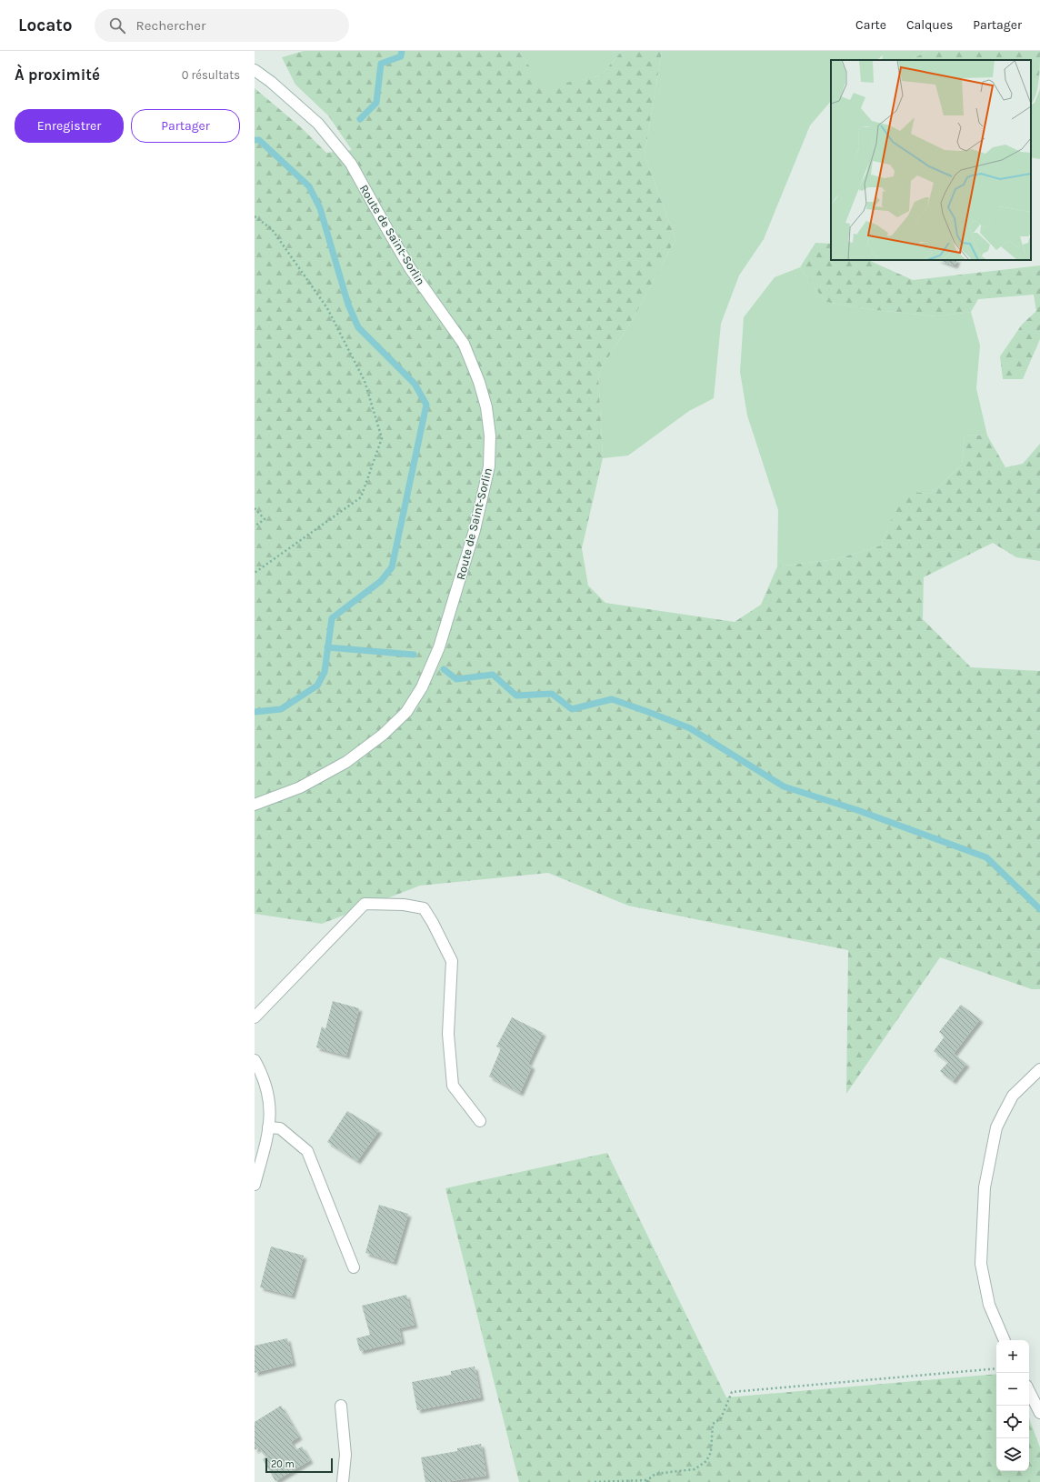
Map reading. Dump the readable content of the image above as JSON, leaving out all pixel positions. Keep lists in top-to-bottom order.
{
  "streets": {
    "street": ["Route de Saint-Sorlin"]
  },
  "scale_bar": "20 m",
  "page": {
    "header": "Locato",
    "search": "Rechercher",
    "nav": ["Carte", "Calques", "Partager"],
    "heading": ["À proximité", "0 résultats"],
    "buttons": ["Enregistrer", "Partager"],
    "map_buttons": ["+", "−"],
    "scale": "20 m"
  }
}
